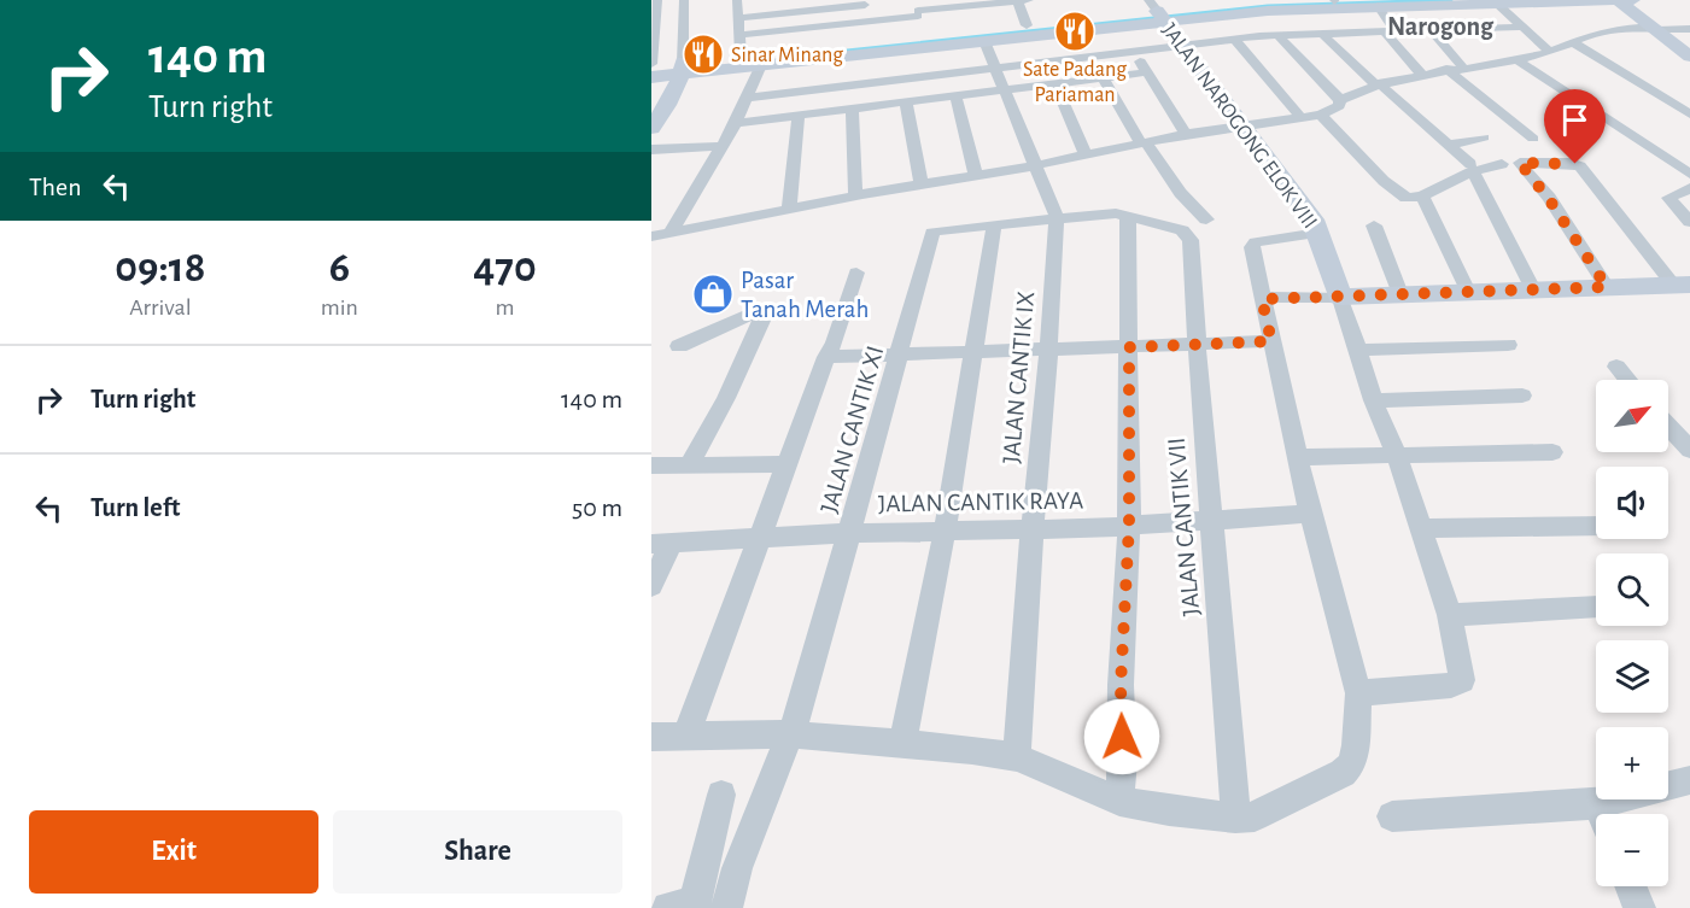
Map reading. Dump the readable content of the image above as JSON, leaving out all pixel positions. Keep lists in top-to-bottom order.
{
  "streets": {
    "street": [
      "JALAN NAROGONG ELOK VIII",
      "JALAN CANTIK IX",
      "JALAN CANTIK XI",
      "JALAN CANTIK RAYA",
      "JALAN CANTIK VII"
    ]
  },
  "crossings": [
    ["JALAN CANTIK IX", "JALAN CANTIK RAYA"],
    ["JALAN CANTIK XI", "JALAN CANTIK RAYA"],
    ["JALAN CANTIK RAYA", "JALAN CANTIK VII"]
  ],
  "districts": ["Narogong"],
  "places": {
    "restaurant": ["Sate Padang Pariaman", "Sinar Minang"],
    "shop": ["Pasar Tanah Merah"]
  },
  "north": "top right",
  "page": {
    "turn": ["140 m", "Turn right"],
    "then": "Then",
    "eta": [
      "09:18",
      "Arrival",
      "6",
      "min",
      "470",
      "m"
    ],
    "list": [
      {
        "name": "Turn right",
        "value": "140 m"
      },
      {
        "name": "Turn left",
        "value": "50 m"
      }
    ],
    "map_buttons": ["+", "−"],
    "buttons": ["Exit", "Share"]
  }
}
